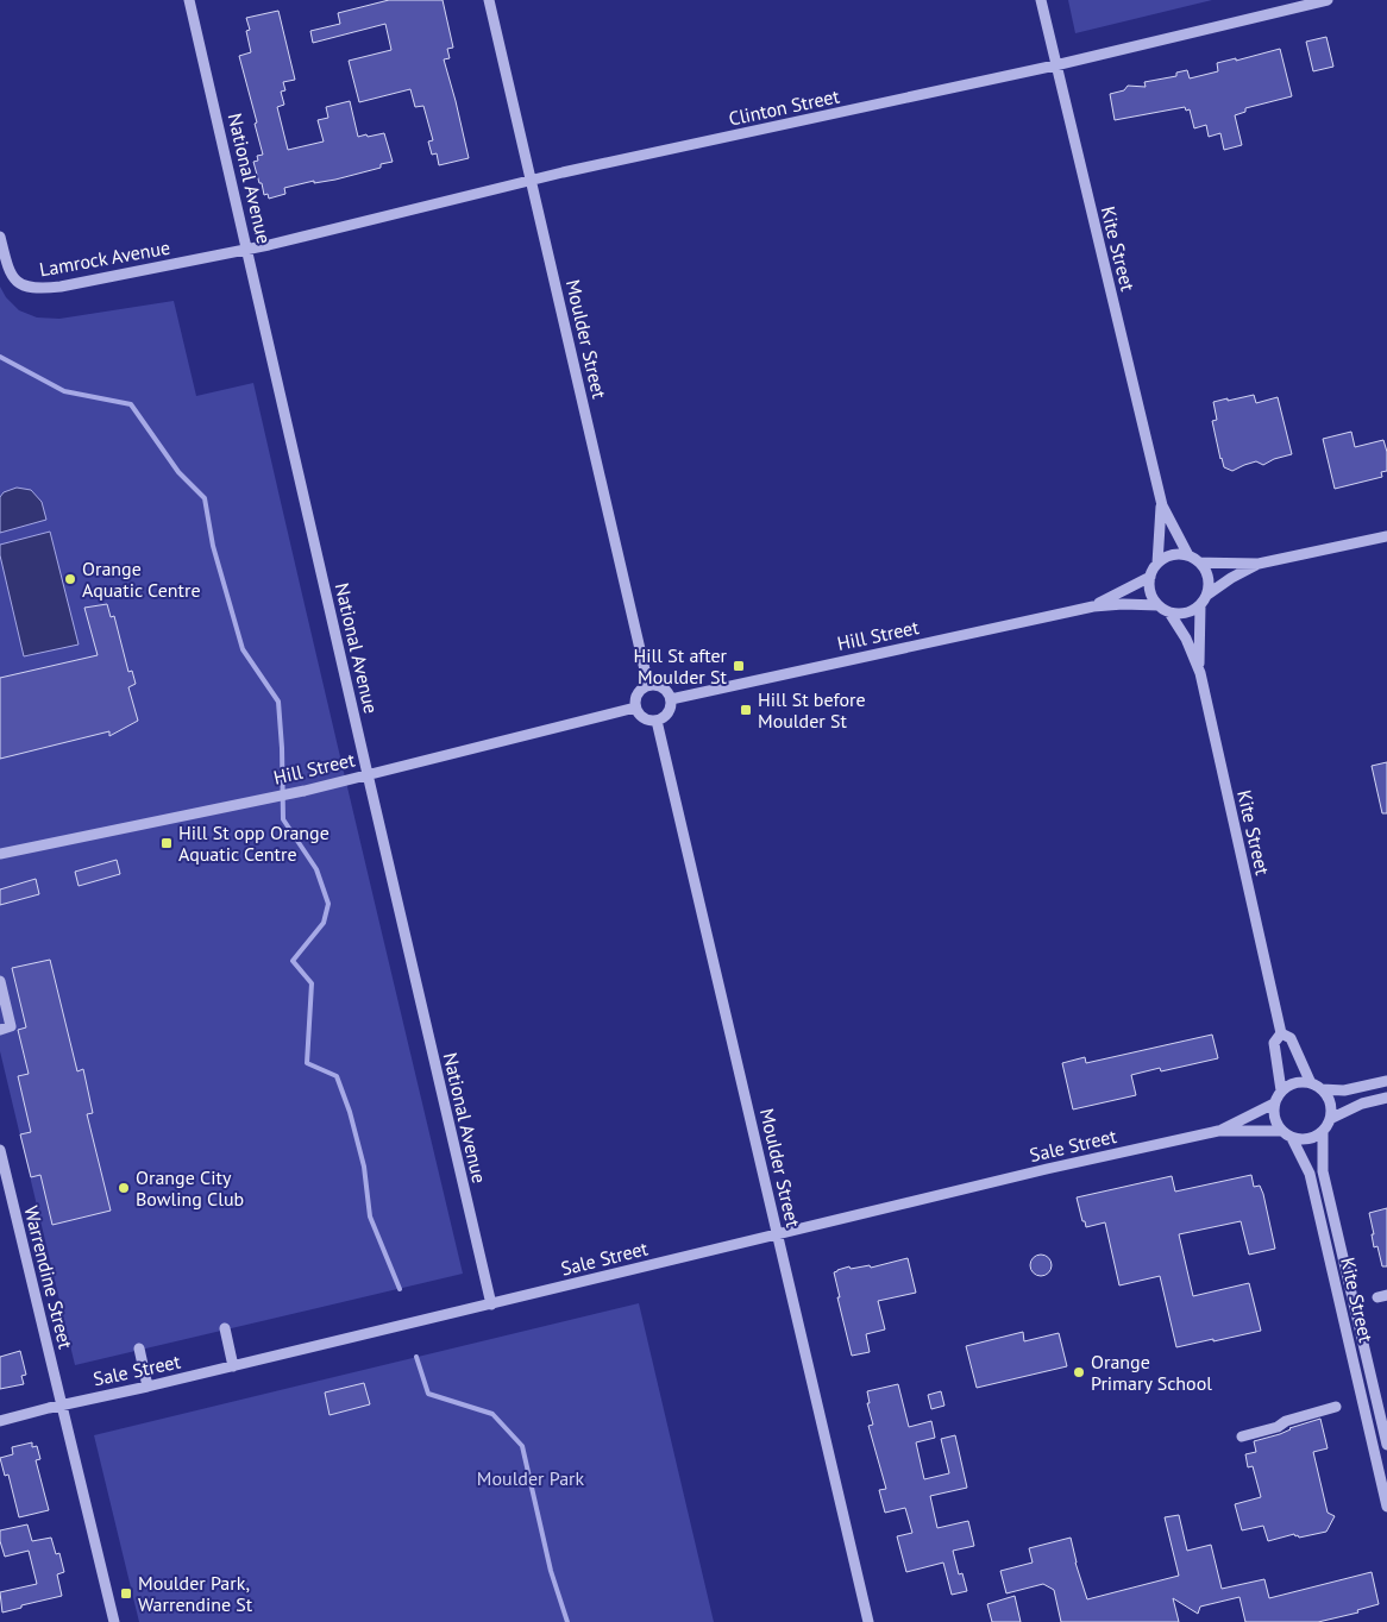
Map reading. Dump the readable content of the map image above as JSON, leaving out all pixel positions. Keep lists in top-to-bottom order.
{
  "streets": {
    "street": [
      "Clinton Street",
      "National Avenue",
      "Kite Street",
      "Lamrock Avenue",
      "Moulder Street",
      "Hill Street",
      "Sale Street",
      "Warrendine Street"
    ]
  },
  "crossings": [
    ["Clinton Street", "National Avenue"],
    ["Clinton Street", "Kite Street"],
    ["Clinton Street", "Lamrock Avenue"],
    ["Clinton Street", "Moulder Street"],
    ["National Avenue", "Lamrock Avenue"],
    ["National Avenue", "Hill Street"],
    ["National Avenue", "Sale Street"],
    ["Kite Street", "Hill Street"],
    ["Kite Street", "Sale Street"],
    ["Moulder Street", "Hill Street"],
    ["Moulder Street", "Sale Street"],
    ["Sale Street", "Warrendine Street"]
  ],
  "parks": ["Moulder Park"],
  "places": {
    "other": ["Orange Aquatic Centre", "Orange City Bowling Club", "Orange Primary School"],
    "transit": [
      "Hill St after Moulder St",
      "Hill St before Moulder St",
      "Hill St opp Orange Aquatic Centre",
      "Moulder Park, Warrendine St"
    ]
  }
}
